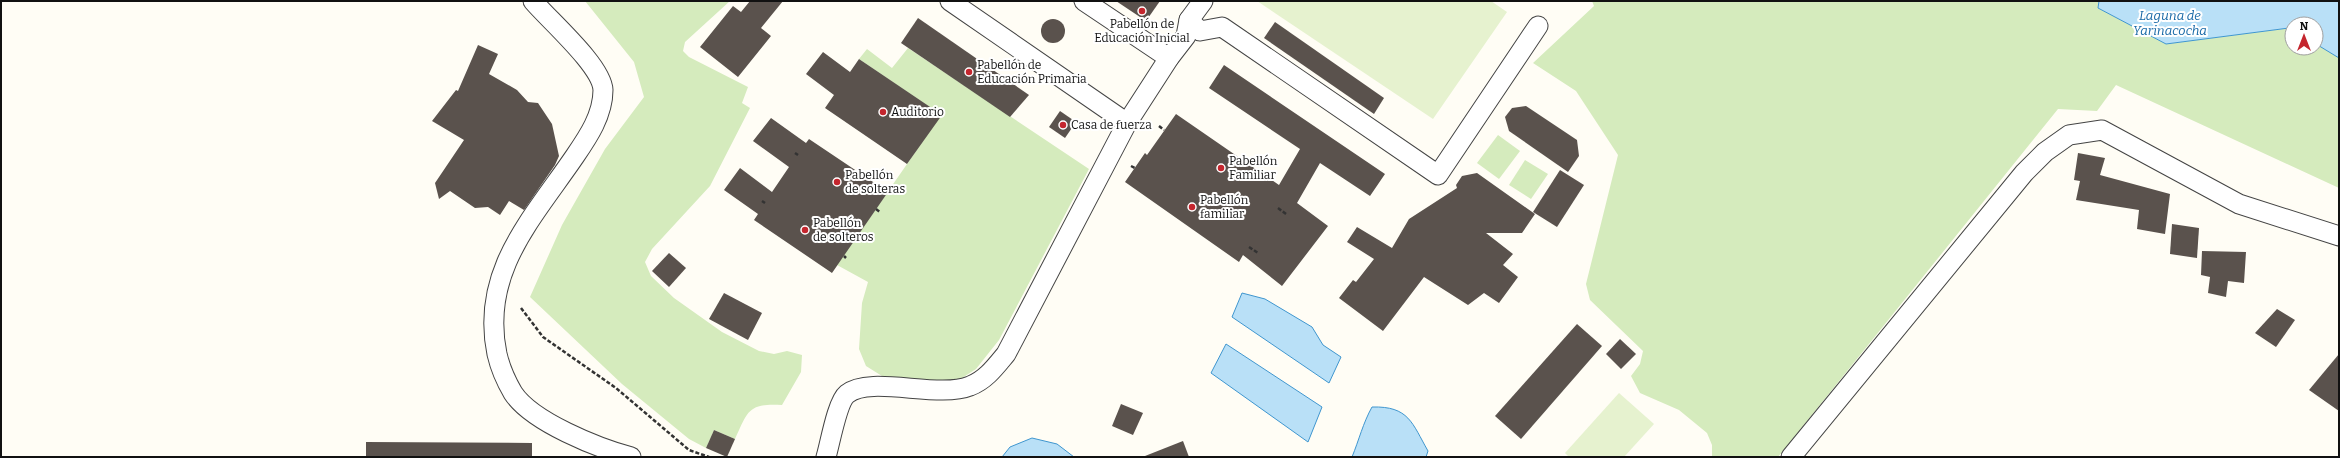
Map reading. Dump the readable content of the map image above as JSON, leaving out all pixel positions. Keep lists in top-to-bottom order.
{
  "water": ["Laguna de Yarinacocha"],
  "places": [
    "Pabellón de Educación Inicial",
    "Pabellón de Educación Primaria",
    "Auditorio",
    "Casa de fuerza",
    "Pabellón Familiar",
    "Pabellón de solteras",
    "Pabellón familiar",
    "Pabellón de solteros"
  ],
  "north": "top"
}
